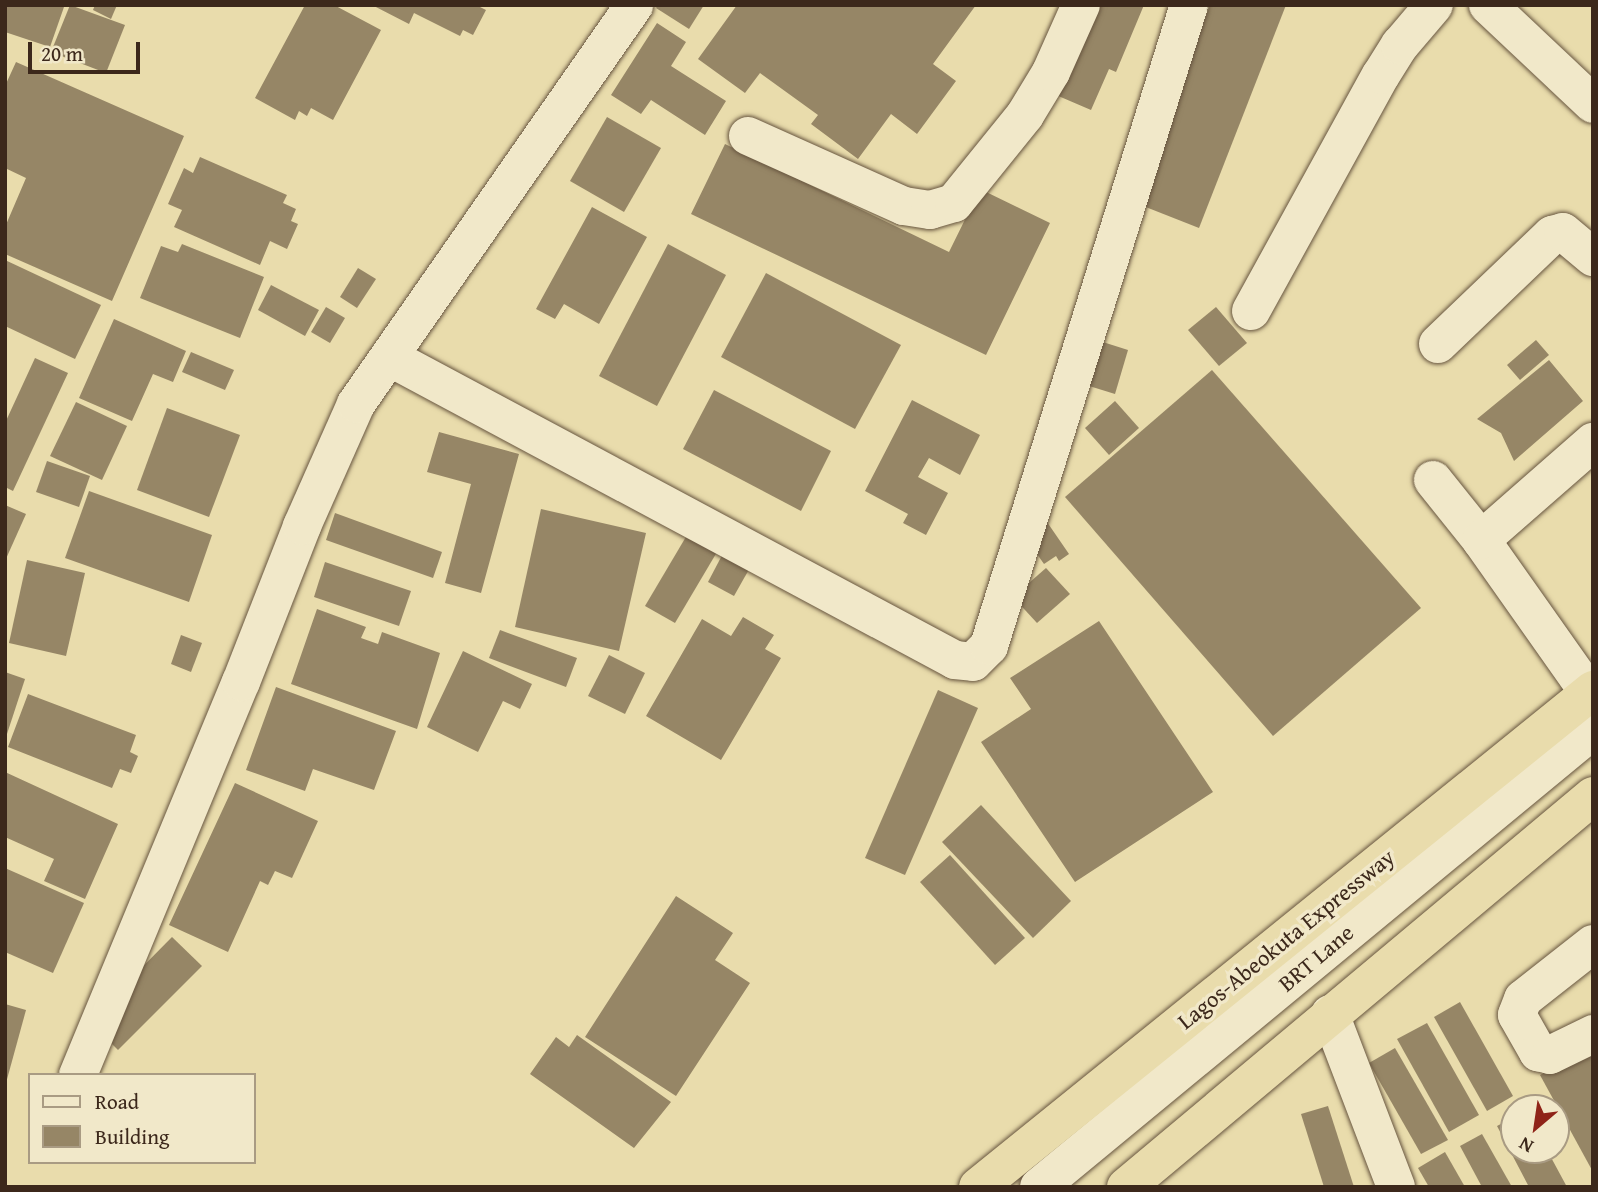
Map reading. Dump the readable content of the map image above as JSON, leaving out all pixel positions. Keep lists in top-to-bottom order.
{
  "streets": {
    "highway": ["Lagos-Abeokuta Expressway"],
    "street": ["BRT Lane"]
  },
  "crossings": [
    ["Lagos-Abeokuta Expressway", "BRT Lane"]
  ],
  "legend": ["Road", "Building"],
  "scale_bar": "20 m",
  "north": "bottom left"
}
